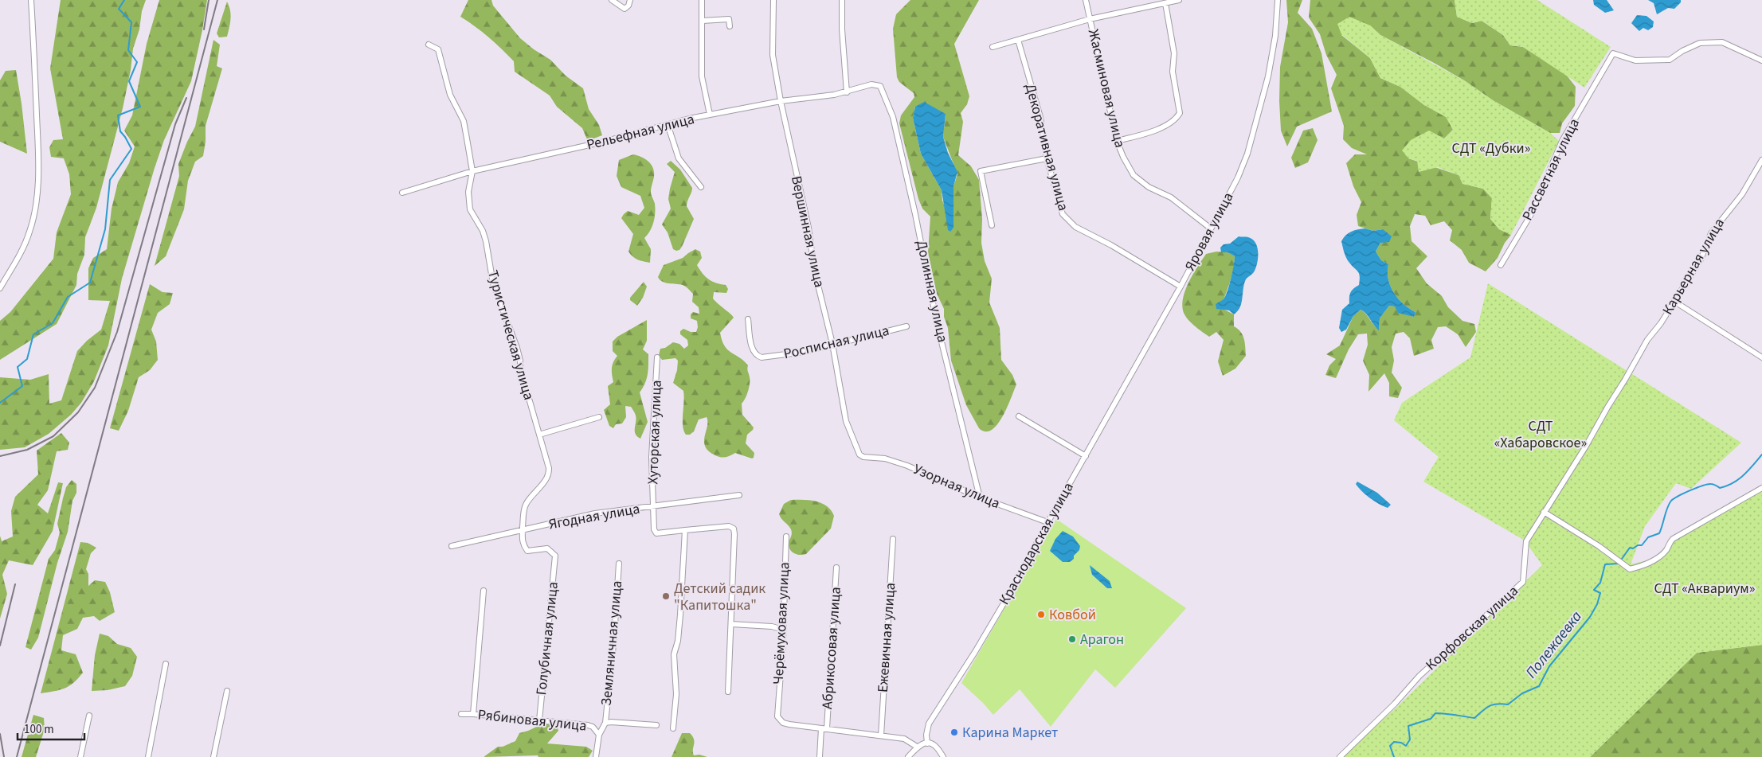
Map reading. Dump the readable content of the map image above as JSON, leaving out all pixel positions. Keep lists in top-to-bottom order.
{
  "streets": {
    "street": [
      "Жасминовая улица",
      "Рельефная улица",
      "Декоративная улица",
      "Рассветная улица",
      "Вершинная улица",
      "Яровая улица",
      "Карьерная улица",
      "Долинная улица",
      "Туристическая улица",
      "Росписная улица",
      "Хуторская улица",
      "Узорная улица",
      "Ягодная улица",
      "Краснодарская улица",
      "Черёмуховая улица",
      "Корфовская улица",
      "Ежевичная улица",
      "Голубичная улица",
      "Земляничная улица",
      "Абрикосовая улица",
      "Рябиновая улица"
    ]
  },
  "crossings": [
    ["Жасминовая улица", "Яровая улица"],
    ["Рельефная улица", "Вершинная улица"],
    ["Рельефная улица", "Долинная улица"],
    ["Рельефная улица", "Туристическая улица"],
    ["Декоративная улица", "Яровая улица"],
    ["Вершинная улица", "Росписная улица"],
    ["Вершинная улица", "Узорная улица"],
    ["Яровая улица", "Краснодарская улица"],
    ["Карьерная улица", "Корфовская улица"],
    ["Долинная улица", "Узорная улица"],
    ["Туристическая улица", "Ягодная улица"],
    ["Туристическая улица", "Голубичная улица"],
    ["Хуторская улица", "Ягодная улица"],
    ["Узорная улица", "Краснодарская улица"],
    ["Черёмуховая улица", "Абрикосовая улица"],
    ["Голубичная улица", "Рябиновая улица"]
  ],
  "water": ["Полежаевка"],
  "parks": ["СДТ «Дубки»", "СДТ «Хабаровское»", "СДТ «Аквариум»"],
  "places": [
    "Детский садик \"Капитошка\"",
    "Ковбой",
    "Арагон",
    "Карина Маркет"
  ],
  "scale_bar": "100 m"
}
